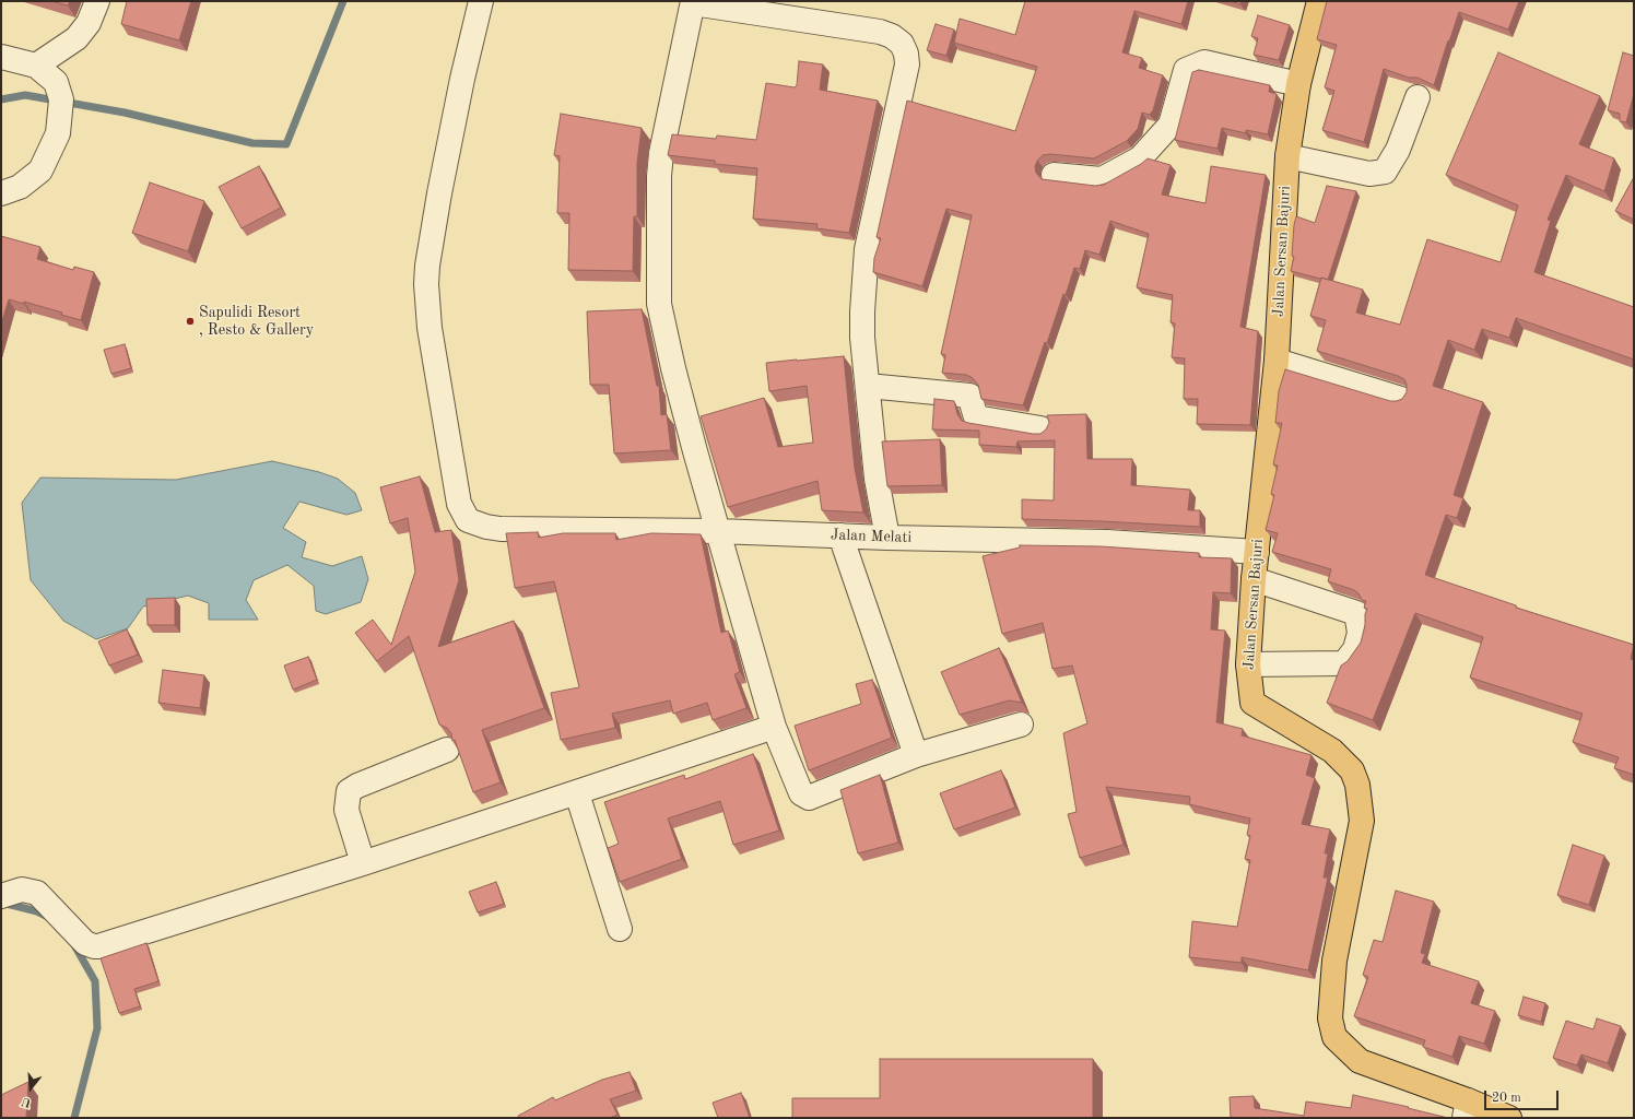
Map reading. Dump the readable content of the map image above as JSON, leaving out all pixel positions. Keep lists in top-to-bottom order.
{
  "streets": {
    "main road": ["Jalan Sersan Bajuri"],
    "street": ["Jalan Melati"]
  },
  "crossings": [
    ["Jalan Sersan Bajuri", "Jalan Melati"]
  ],
  "places": ["Sapulidi Resort , Resto & Gallery"],
  "scale_bar": "20 m",
  "north": "bottom"
}
